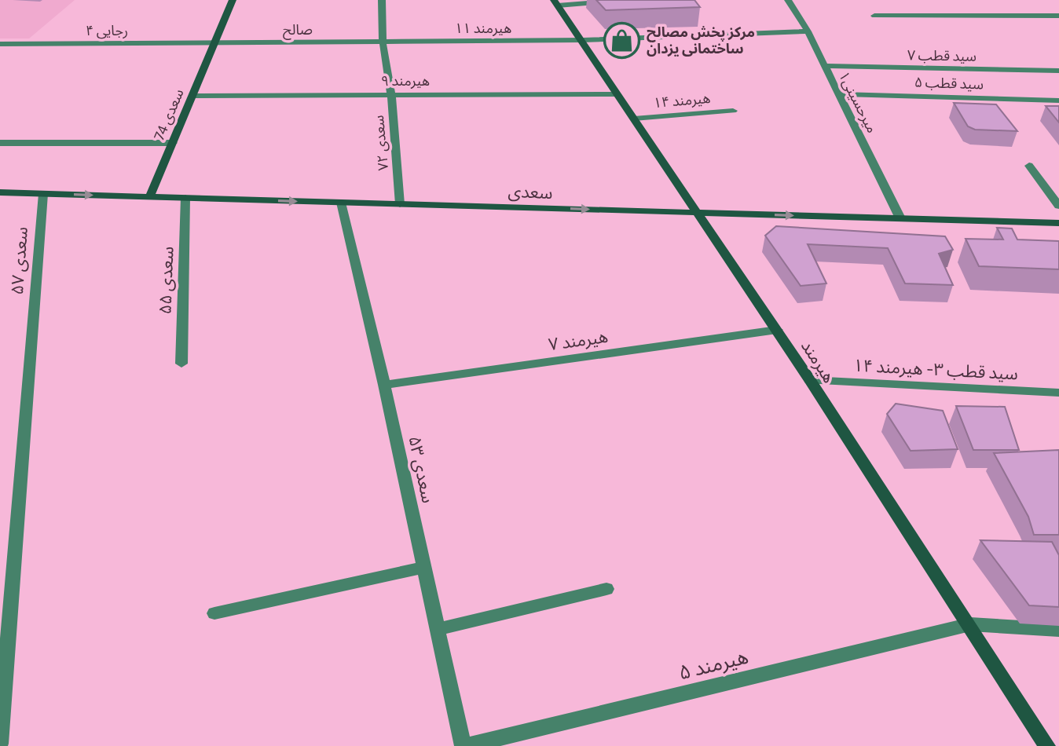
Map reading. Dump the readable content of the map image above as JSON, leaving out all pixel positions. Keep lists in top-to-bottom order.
{
  "streets": {
    "main road": ["سعدی 74", "سعدی", "هیرمند"],
    "street": [
      "هیرمند ۱۱",
      "صالح",
      "رجایی ۴",
      "سید قطب ۷",
      "هیرمند ۹",
      "سید قطب ۵",
      "هیرمند ۱۴",
      "میرحسینی۱",
      "سعدی ۷۲",
      "سعدی ۵۷",
      "سعدی ۵۵",
      "هیرمند ۷",
      "سید قطب ۳- هیرمند ۱۴",
      "سعدی ۵۳",
      "هیرمند ۵"
    ]
  },
  "crossings": [
    ["هیرمند ۱۱", "صالح"],
    ["هیرمند ۱۱", "میرحسینی۱"],
    ["هیرمند ۱۱", "سعدی ۷۲"],
    ["هیرمند ۱۱", "هیرمند"],
    ["صالح", "رجایی ۴"],
    ["صالح", "سعدی 74"],
    ["صالح", "سعدی ۷۲"],
    ["رجایی ۴", "سعدی 74"],
    ["سید قطب ۷", "میرحسینی۱"],
    ["هیرمند ۹", "سعدی 74"],
    ["هیرمند ۹", "سعدی ۷۲"],
    ["هیرمند ۹", "هیرمند"],
    ["سید قطب ۵", "میرحسینی۱"],
    ["هیرمند ۱۴", "هیرمند"],
    ["میرحسینی۱", "سعدی"],
    ["سعدی 74", "سعدی"],
    ["سعدی ۷۲", "سعدی"],
    ["سعدی", "سعدی ۵۷"],
    ["سعدی", "سعدی ۵۵"],
    ["سعدی", "هیرمند"],
    ["سعدی", "سعدی ۵۳"],
    ["هیرمند ۷", "هیرمند"],
    ["هیرمند ۷", "سعدی ۵۳"],
    ["هیرمند", "سید قطب ۳- هیرمند ۱۴"],
    ["هیرمند", "هیرمند ۵"],
    ["سعدی ۵۳", "هیرمند ۵"]
  ],
  "one_way": ["سعدی"],
  "places": {
    "shop": ["مرکز پخش مصالح ساختمانی یزدان"]
  }
}
